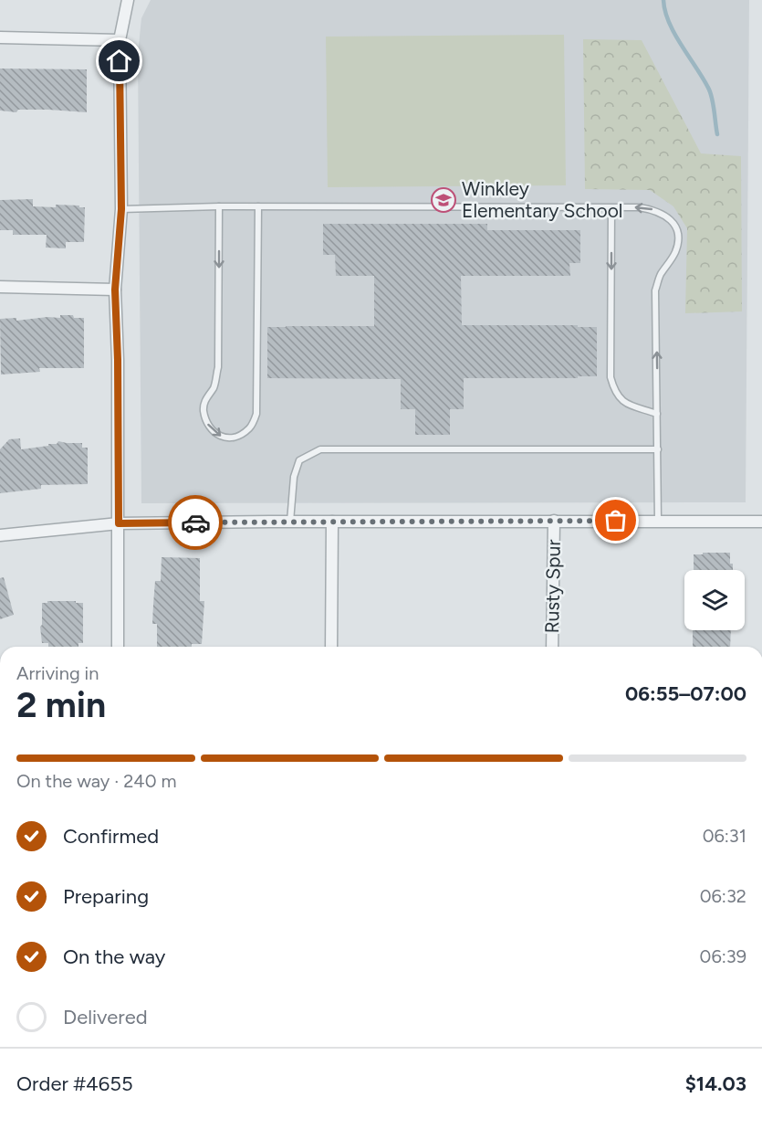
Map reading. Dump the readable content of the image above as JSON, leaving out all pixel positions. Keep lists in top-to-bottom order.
{
  "streets": {
    "street": ["Rusty Spur"]
  },
  "places": {
    "school or university": ["Winkley Elementary School"]
  },
  "page": {
    "heading": ["2 min", "Arriving in", "06:55–07:00"],
    "panel": ["Order #4655", "$14.03"],
    "bar": "On the way · 240 m",
    "list": [
      ["Confirmed", "06:31"],
      ["Preparing", "06:32"],
      ["On the way", "06:39"],
      "Delivered"
    ]
  }
}
